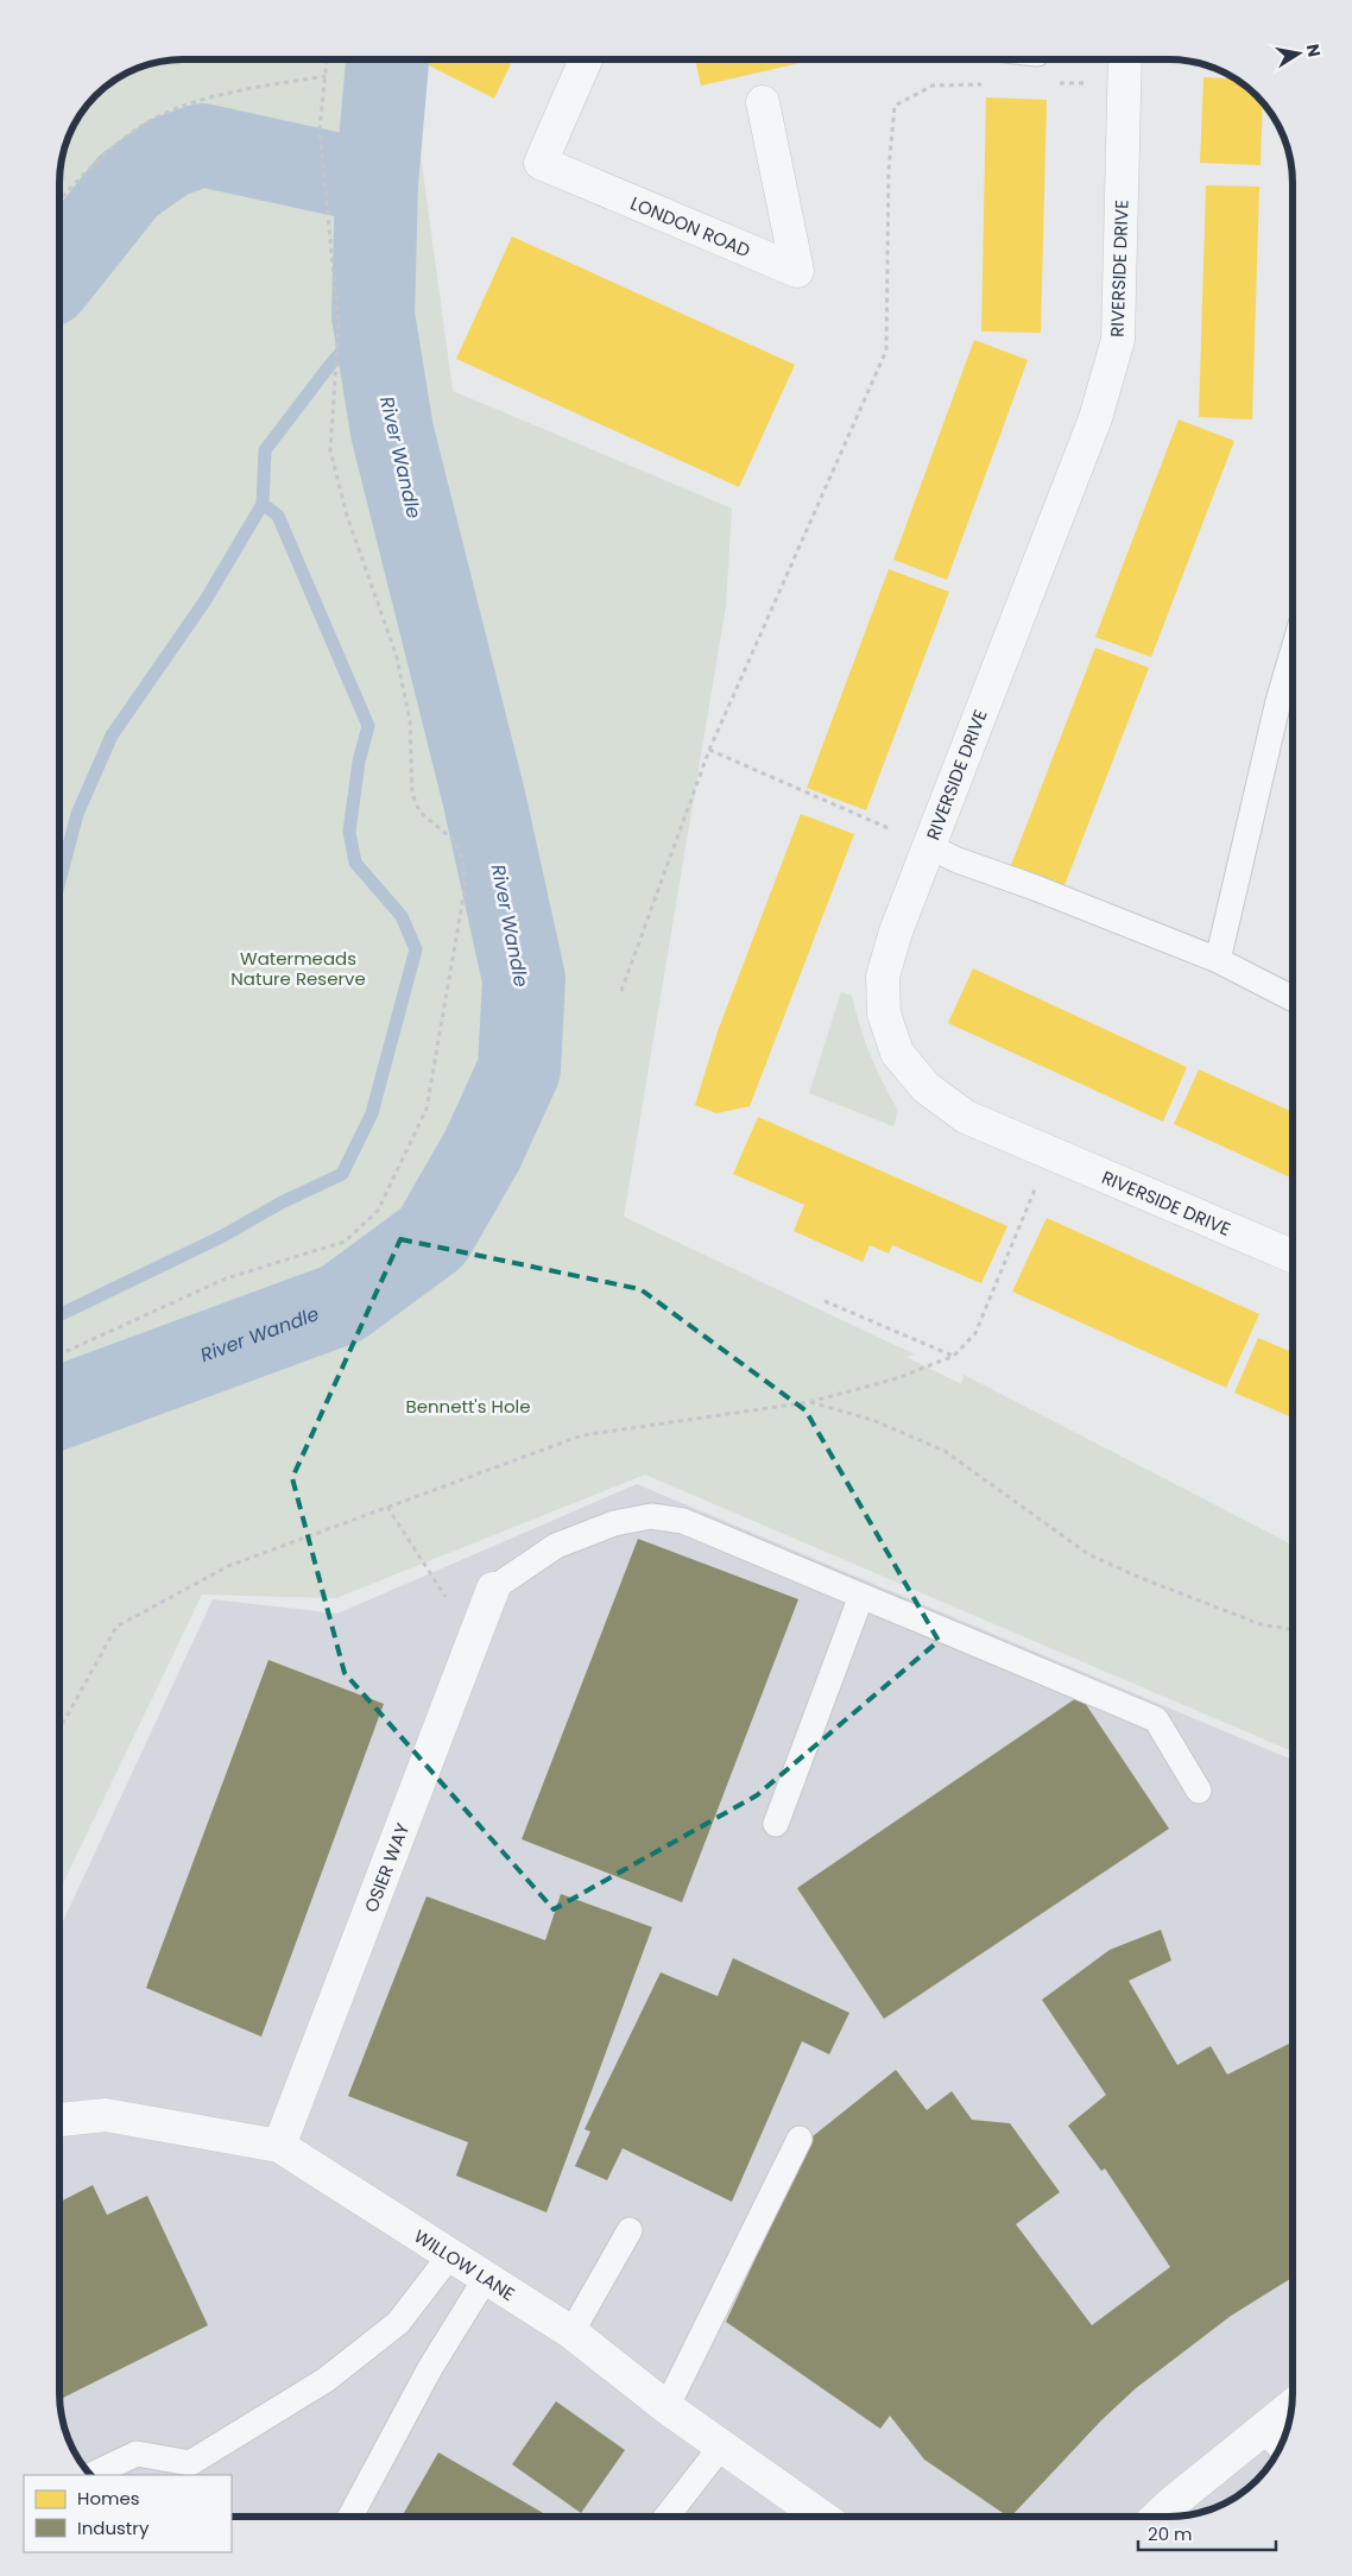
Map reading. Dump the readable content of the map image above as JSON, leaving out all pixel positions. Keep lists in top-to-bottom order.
{
  "streets": {
    "street": [
      "LONDON ROAD",
      "RIVERSIDE DRIVE",
      "OSIER WAY",
      "WILLOW LANE"
    ]
  },
  "crossings": [
    ["OSIER WAY", "WILLOW LANE"]
  ],
  "water": ["River Wandle"],
  "parks": ["Watermeads Nature Reserve", "Bennett's Hole"],
  "legend": ["Homes", "Industry"],
  "scale_bar": "20 m",
  "north": "right"
}
